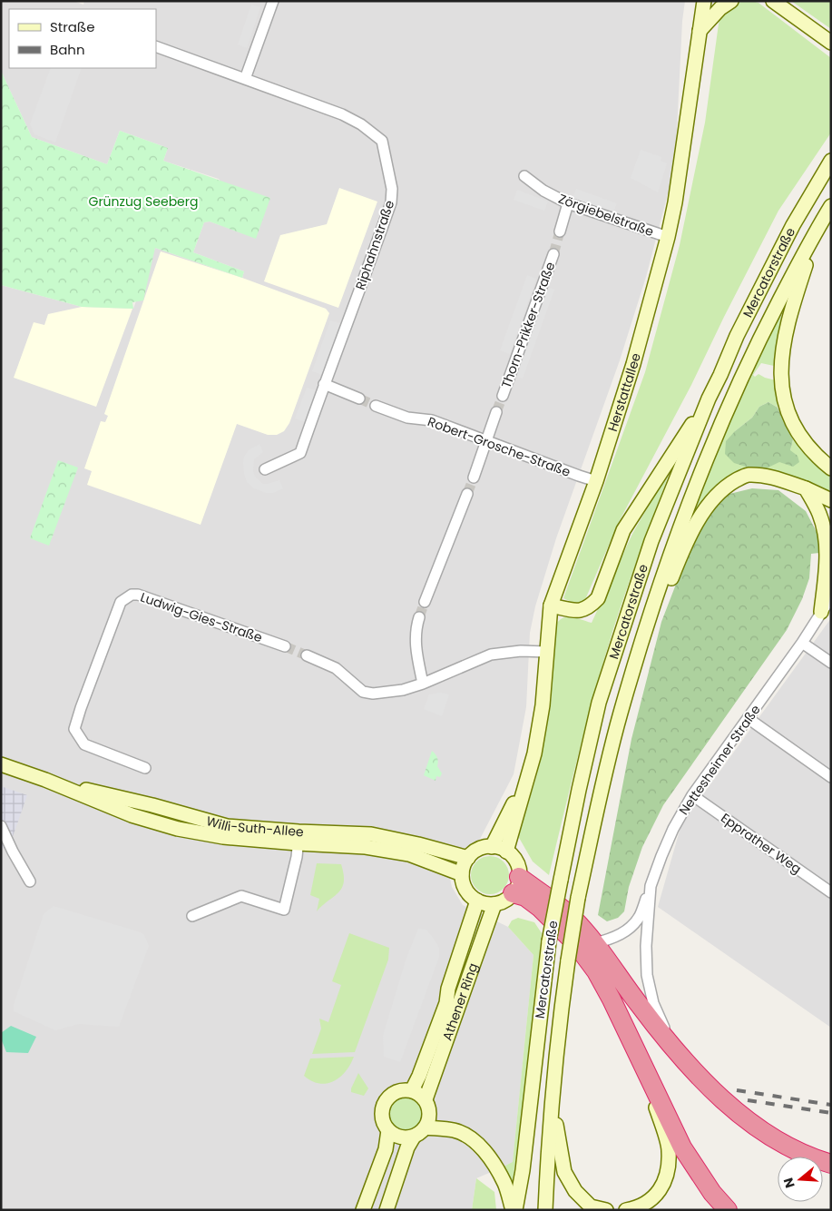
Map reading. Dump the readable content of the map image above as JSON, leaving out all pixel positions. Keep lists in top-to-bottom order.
{
  "streets": {
    "main road": [
      "Mercatorstraße",
      "Herstattallee",
      "Willi-Suth-Allee",
      "Athener Ring"
    ],
    "street": [
      "Zörgiebelstraße",
      "Riphahnstraße",
      "Thorn-Prikker-Straße",
      "Robert-Grosche-Straße",
      "Ludwig-Gies-Straße",
      "Nettesheimer Straße",
      "Epprather Weg"
    ]
  },
  "crossings": [
    ["Zörgiebelstraße", "Herstattallee"],
    ["Herstattallee", "Robert-Grosche-Straße"],
    ["Herstattallee", "Willi-Suth-Allee"],
    ["Herstattallee", "Athener Ring"],
    ["Nettesheimer Straße", "Epprather Weg"],
    ["Willi-Suth-Allee", "Athener Ring"]
  ],
  "parks": ["Grünzug Seeberg"],
  "legend": ["Straße", "Bahn"],
  "north": "left"
}
